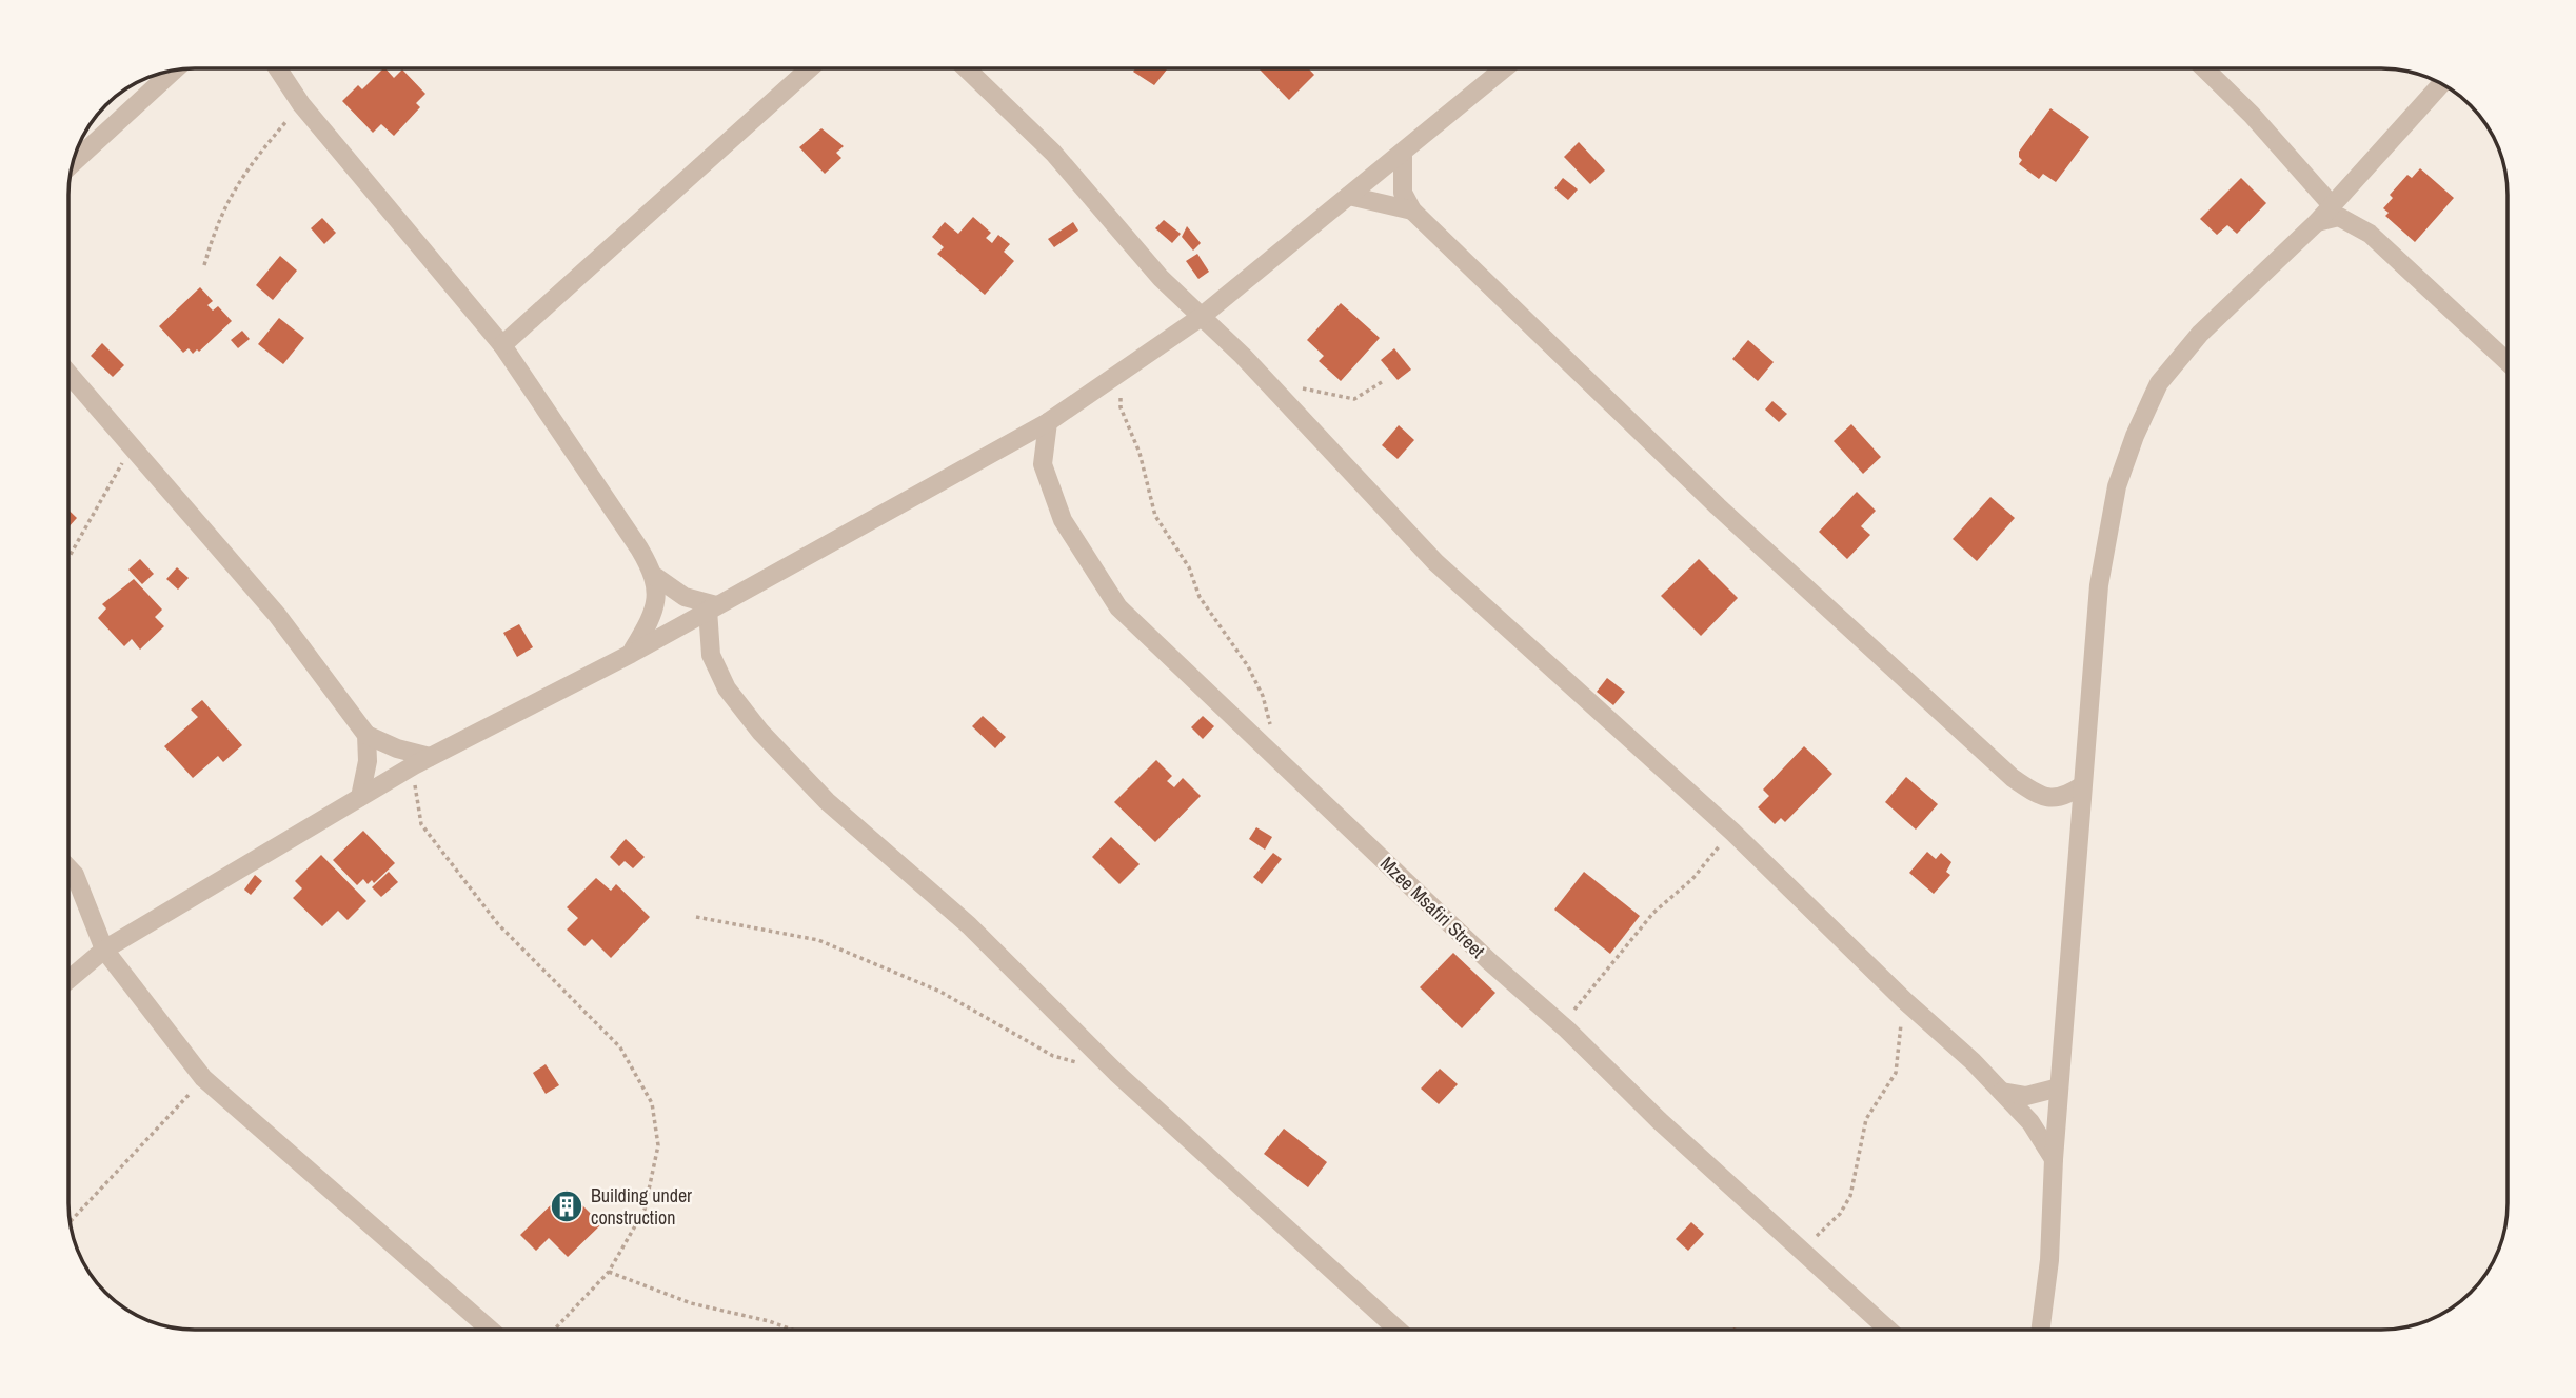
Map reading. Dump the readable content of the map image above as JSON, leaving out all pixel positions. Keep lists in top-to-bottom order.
{
  "streets": {
    "street": ["Mzee Msafiri Street"]
  },
  "places": {
    "building": ["Building under construction"]
  }
}
